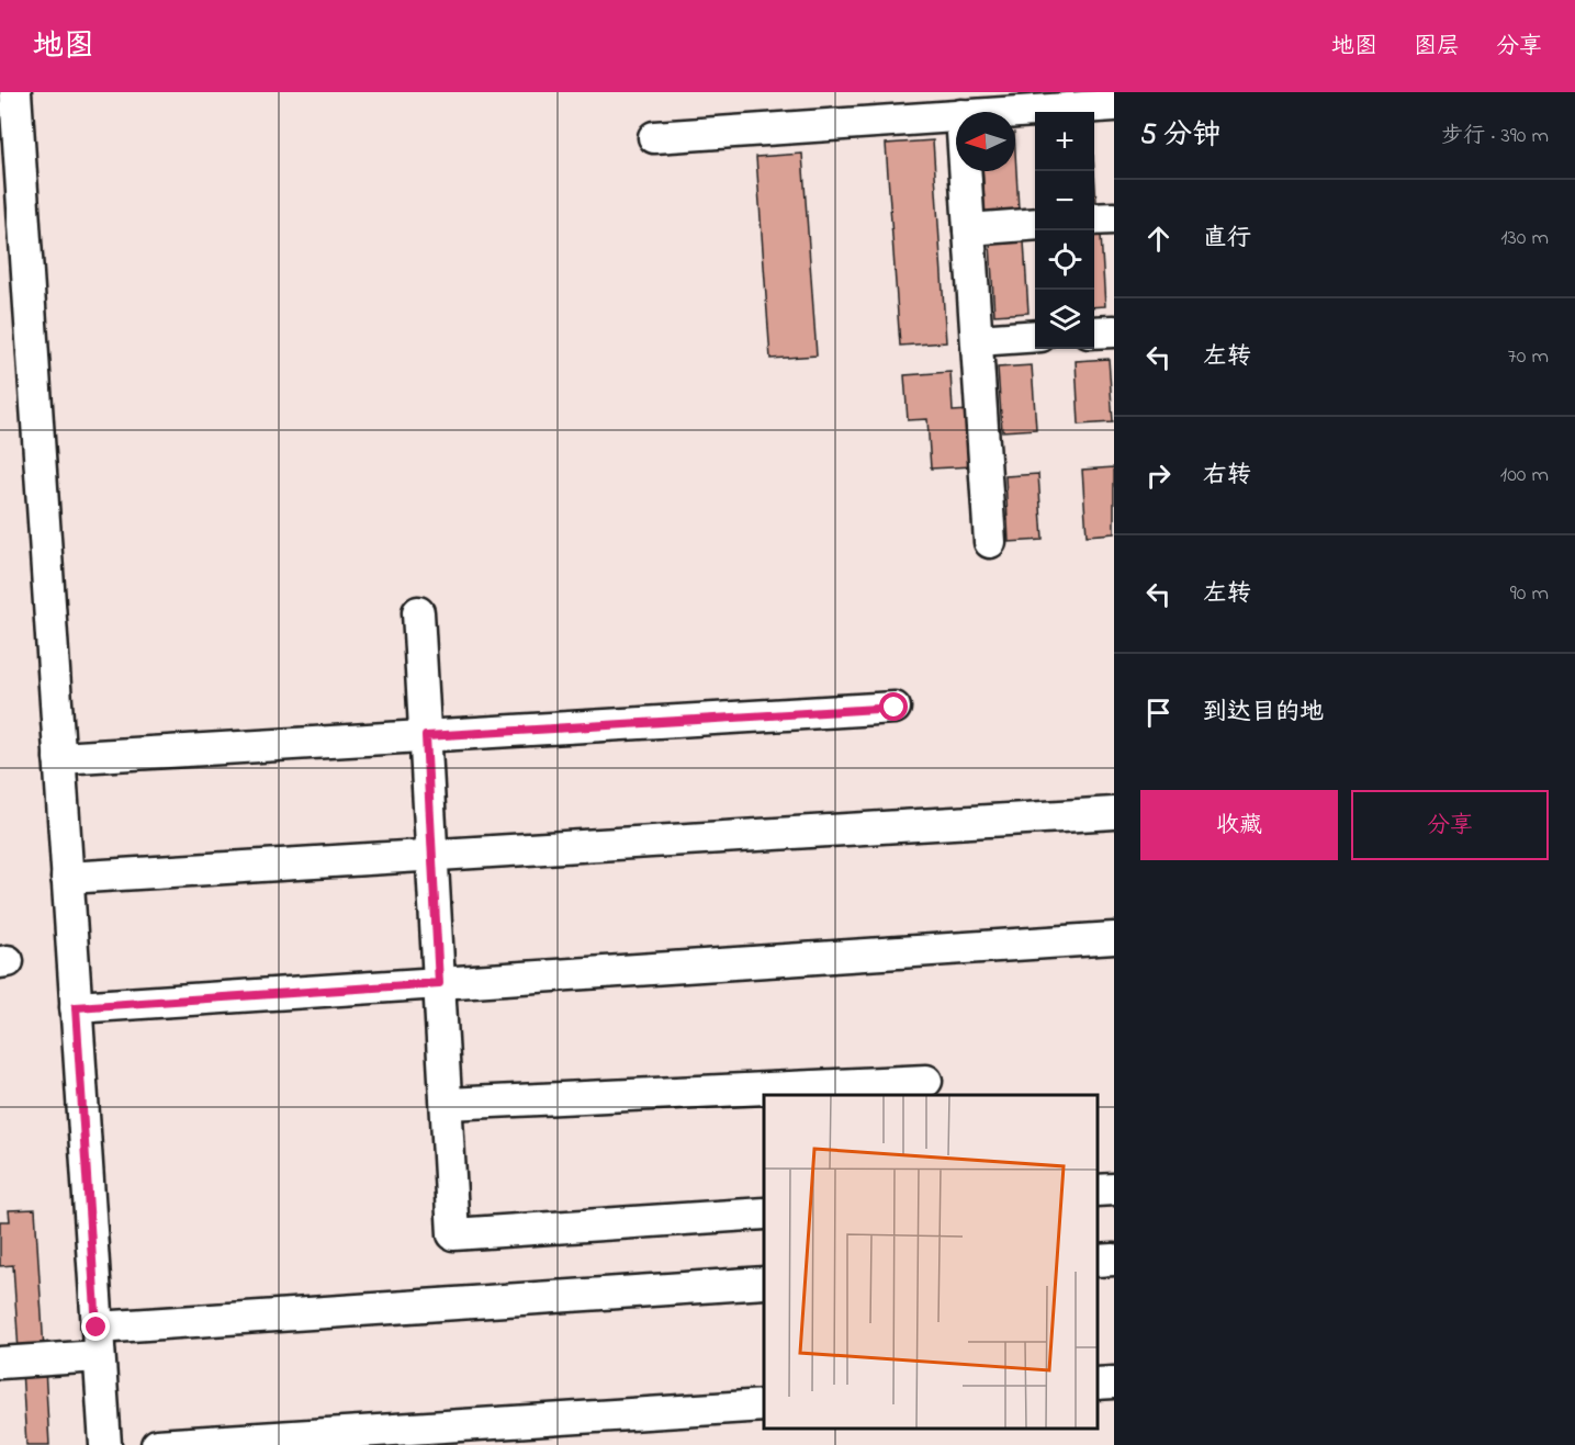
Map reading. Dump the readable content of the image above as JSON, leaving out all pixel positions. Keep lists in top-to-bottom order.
{
  "north": "left",
  "page": {
    "header": "地图",
    "nav": ["地图", "图层", "分享"],
    "heading": ["5 分钟", "步行 · 390 m"],
    "map_buttons": ["+", "−"],
    "list": [
      ["直行", "130 m"],
      ["左转", "70 m"],
      ["右转", "100 m"],
      ["左转", "90 m"],
      "到达目的地"
    ],
    "buttons": ["收藏", "分享"]
  }
}
